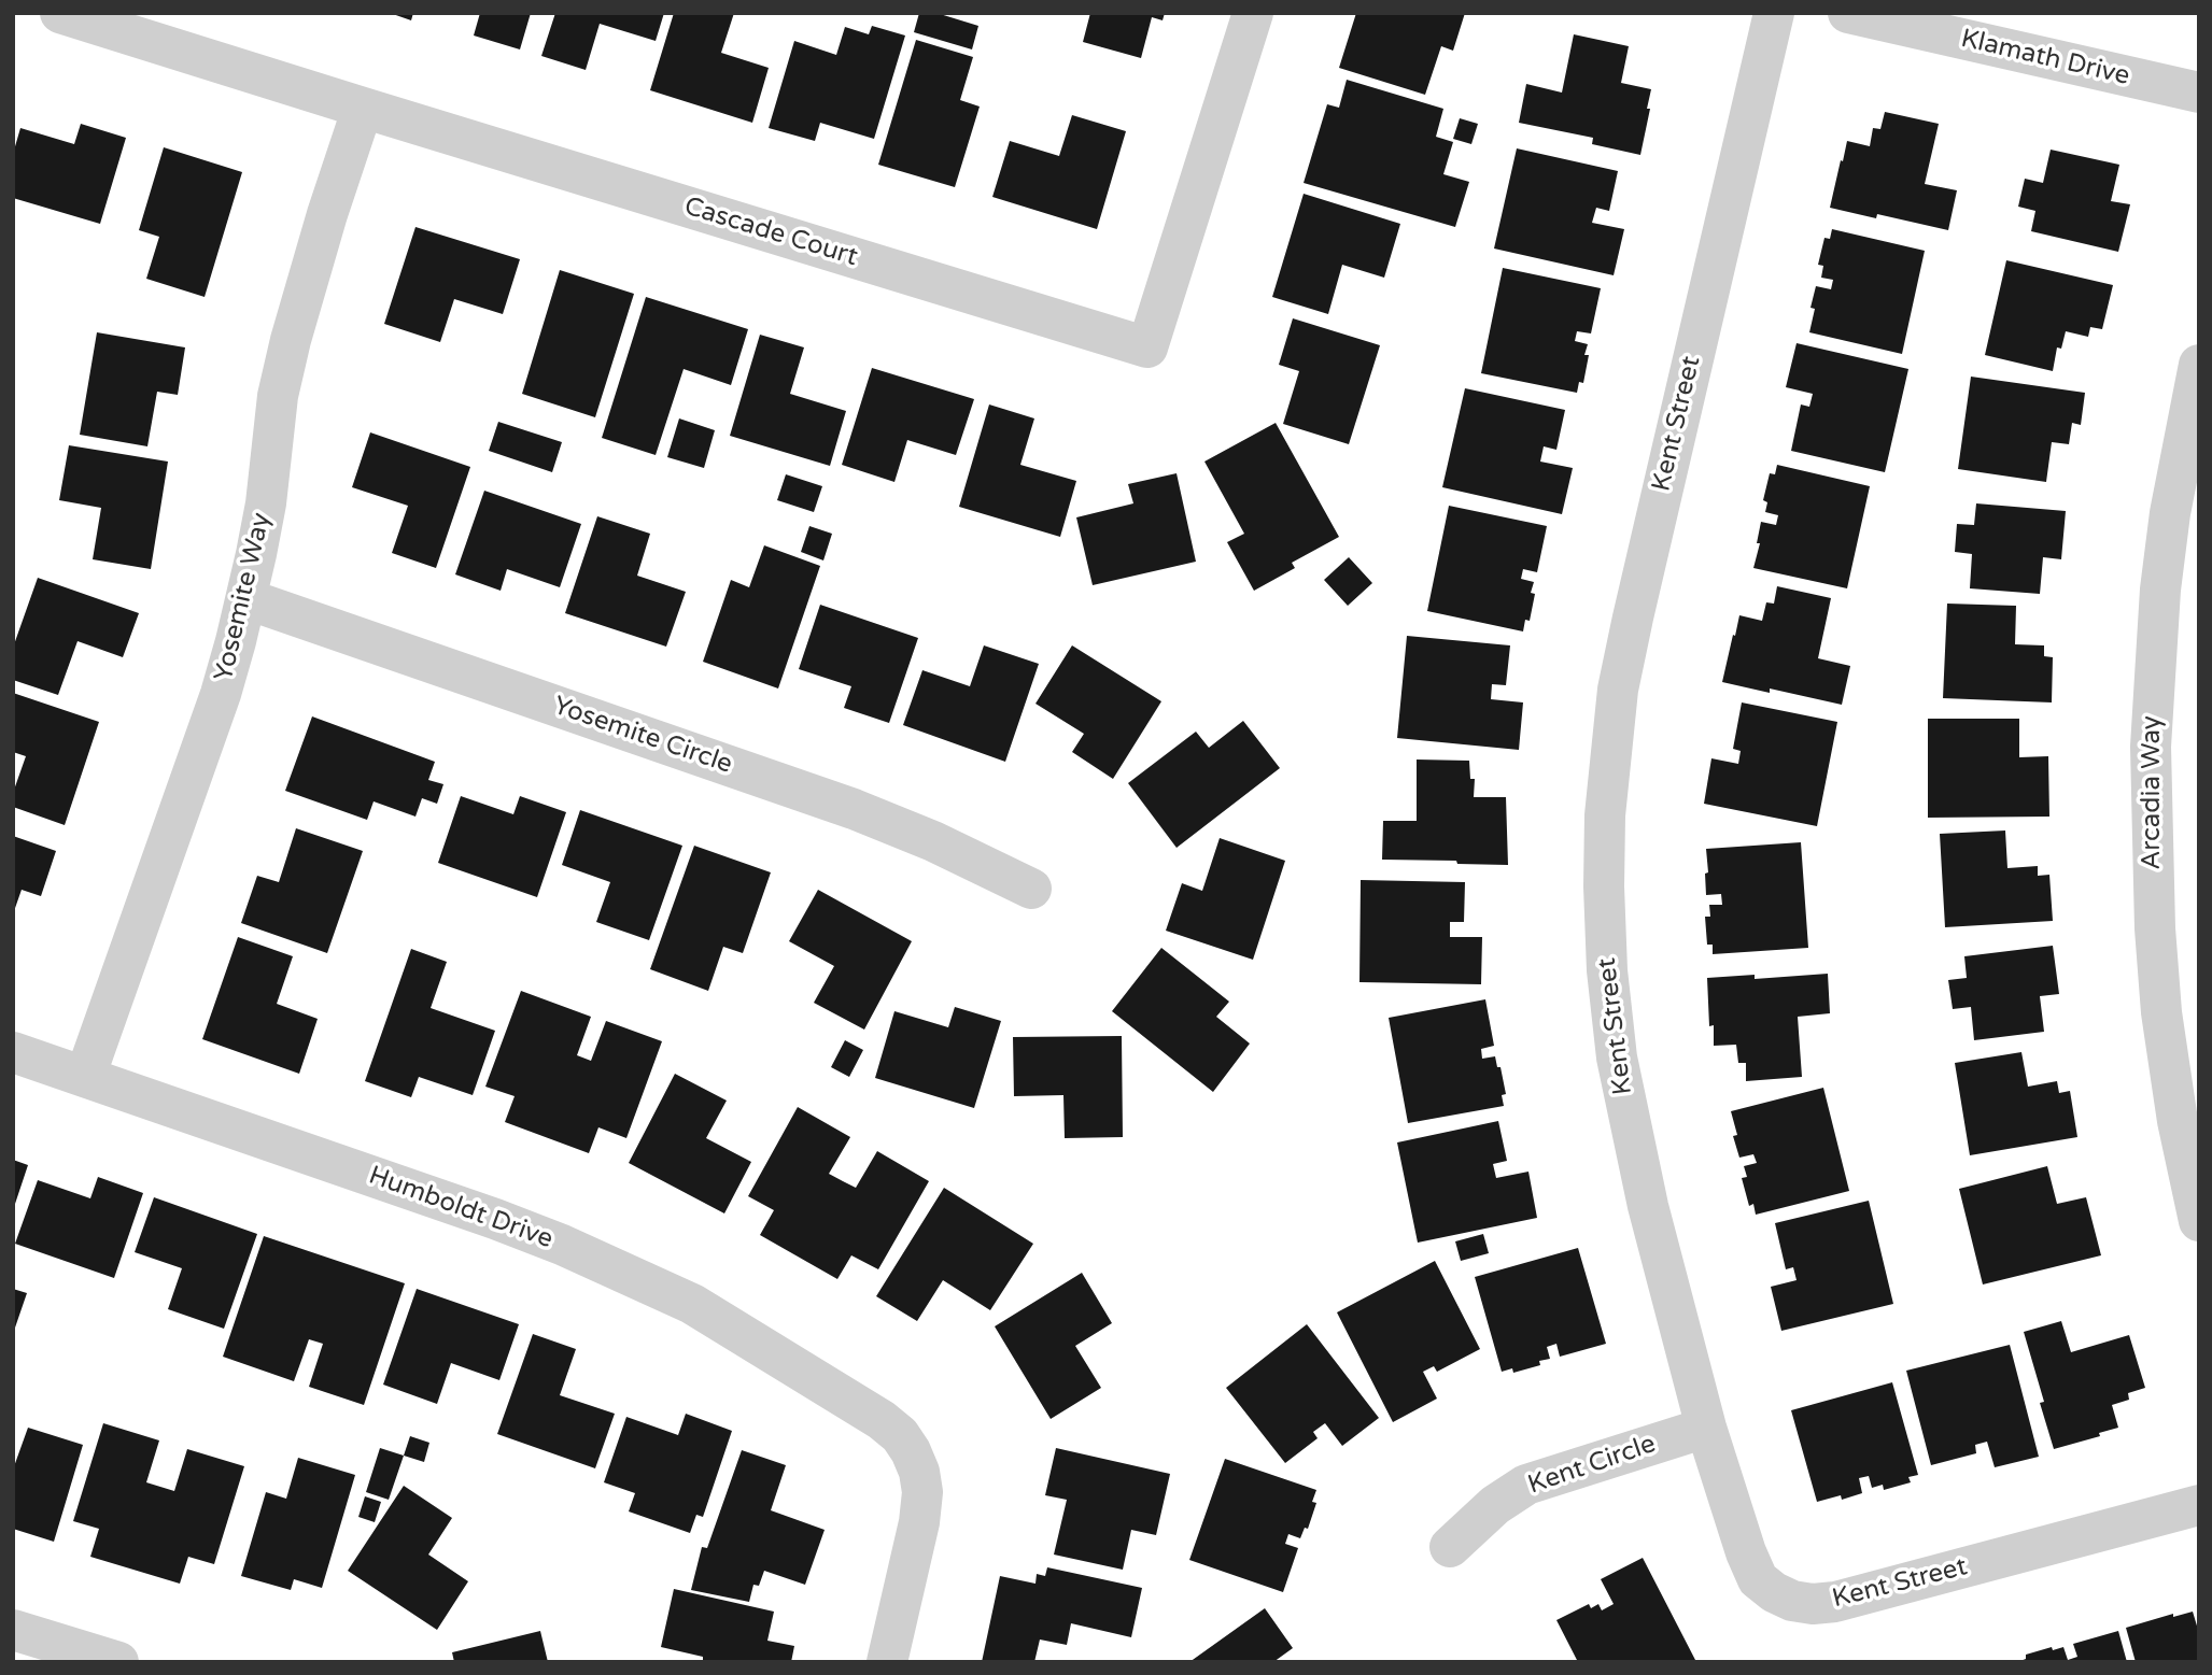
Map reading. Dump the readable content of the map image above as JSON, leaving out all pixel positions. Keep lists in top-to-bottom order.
{
  "streets": {
    "street": [
      "Klamath Drive",
      "Cascade Court",
      "Kent Street",
      "Yosemite Way",
      "Yosemite Circle",
      "Arcadia Way",
      "Humboldt Drive",
      "Kent Circle"
    ]
  },
  "crossings": [
    ["Cascade Court", "Yosemite Way"],
    ["Kent Street", "Kent Circle"],
    ["Yosemite Way", "Yosemite Circle"],
    ["Yosemite Way", "Humboldt Drive"]
  ]
}
